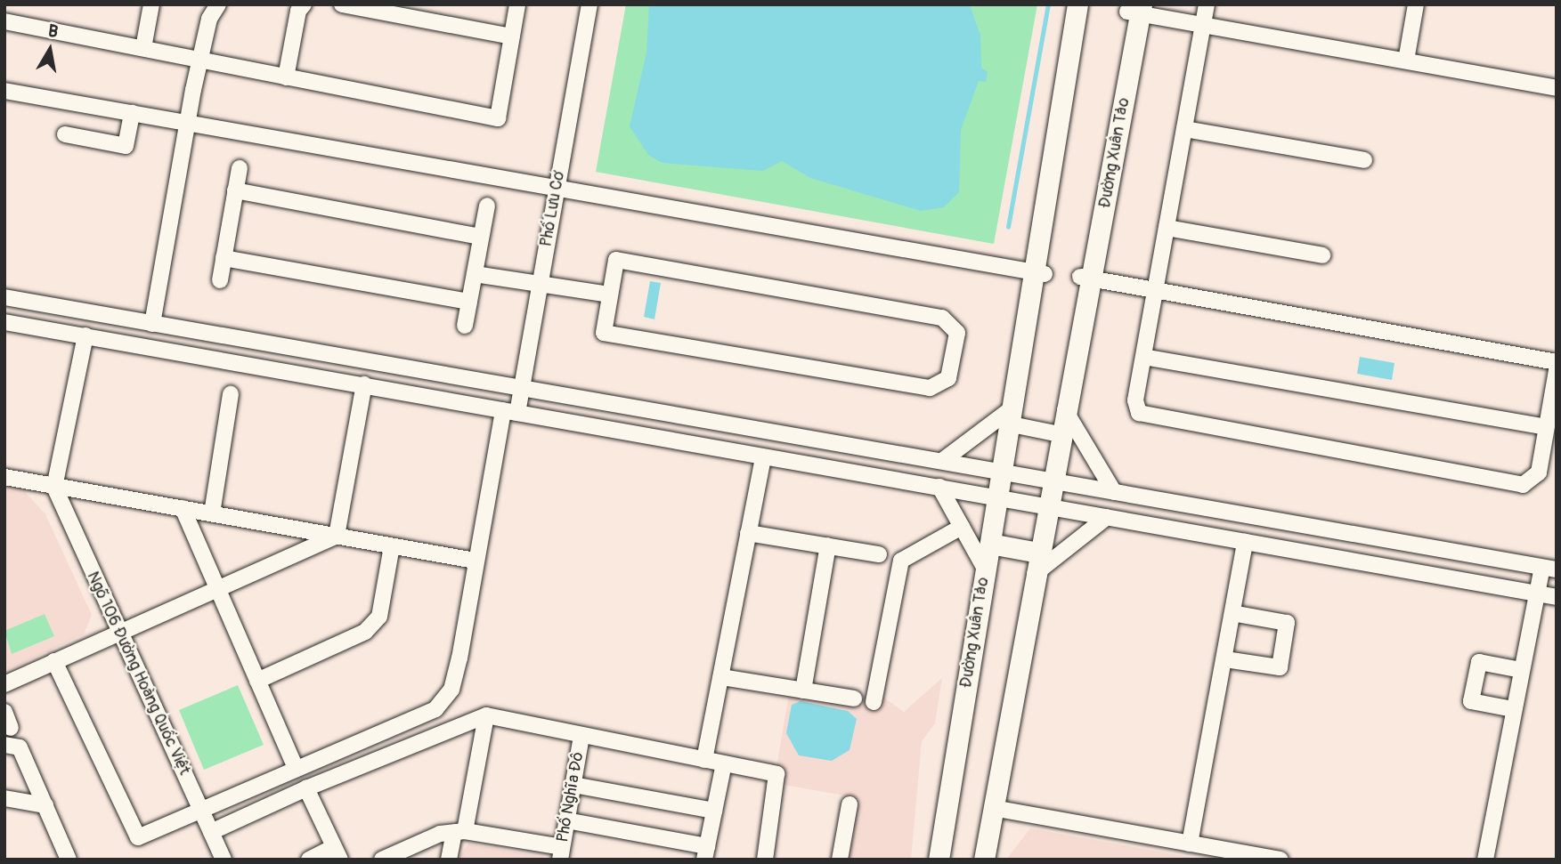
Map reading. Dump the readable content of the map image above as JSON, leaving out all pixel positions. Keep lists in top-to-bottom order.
{
  "streets": {
    "main road": ["Đường Xuân Tảo"],
    "street": ["Phố Lưu Cơ", "Ngõ 106 Đường Hoàng Quốc Việt", "Phố Nghĩa Đô"]
  },
  "crossings": [
    ["Phố Lưu Cơ", "Ngõ 106 Đường Hoàng Quốc Việt"]
  ],
  "north": "top"
}
